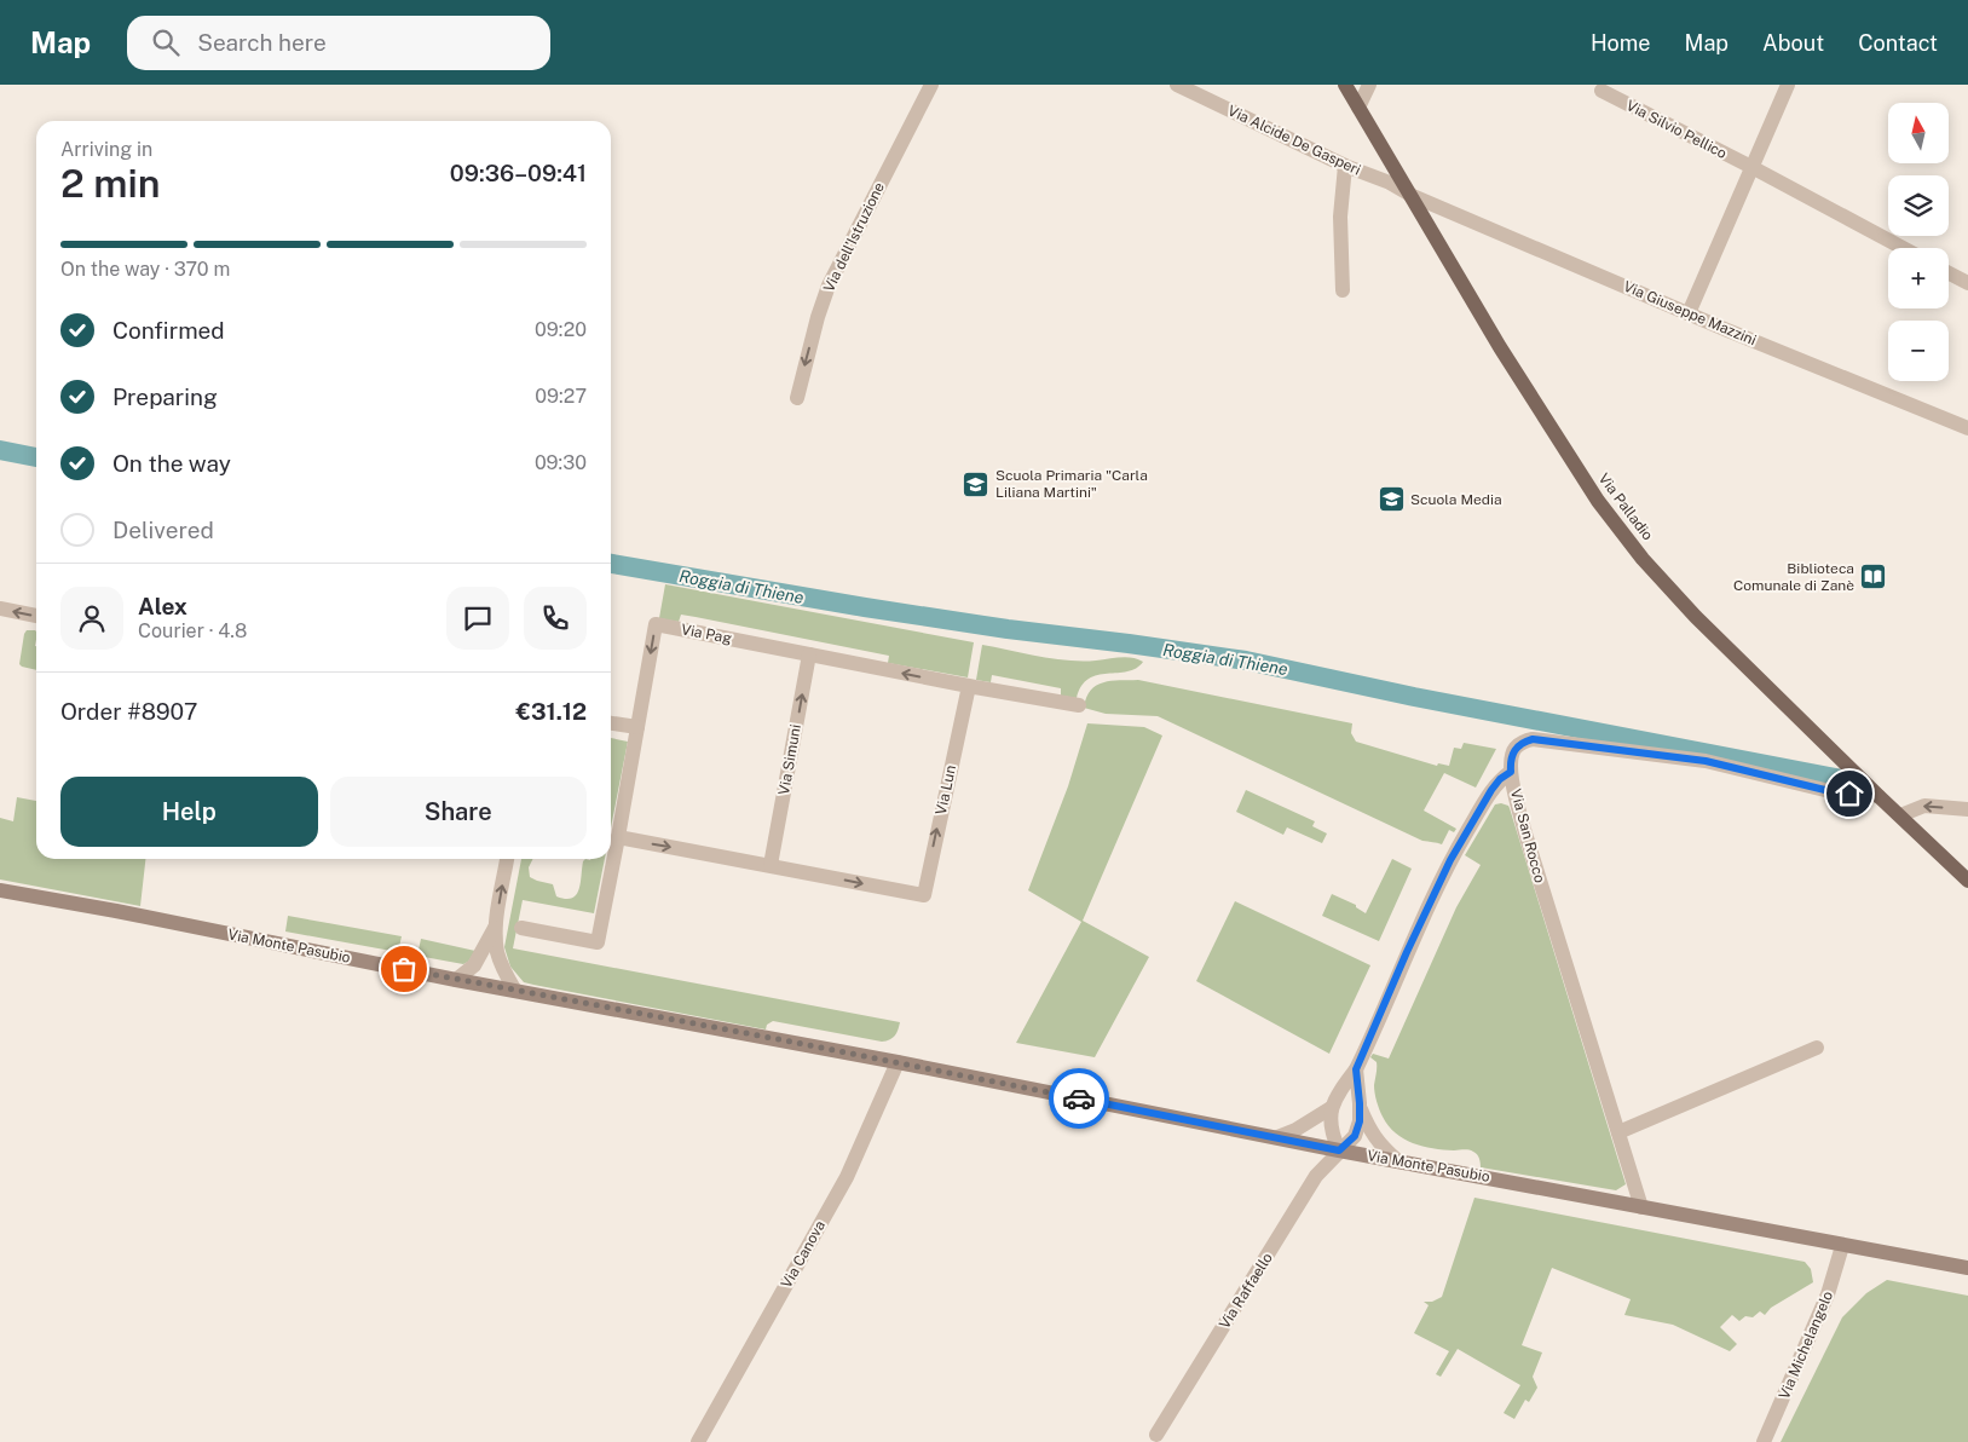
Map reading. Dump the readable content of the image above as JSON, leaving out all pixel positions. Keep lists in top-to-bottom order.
{
  "streets": {
    "main road": ["Via Palladio", "Via Monte Pasubio"],
    "street": [
      "Via Silvio Pellico",
      "Via Alcide De Gasperi",
      "Via dell'Istruzione",
      "Via Giuseppe Mazzini",
      "Via Pag",
      "Via Simuni",
      "Via Lun",
      "Via San Rocco",
      "Via Canova",
      "Via Raffaello",
      "Via Michelangelo"
    ]
  },
  "crossings": [
    ["Via Alcide De Gasperi", "Via Giuseppe Mazzini"],
    ["Via Alcide De Gasperi", "Via Palladio"],
    ["Via Giuseppe Mazzini", "Via Palladio"],
    ["Via Palladio", "Via San Rocco"],
    ["Via Pag", "Via Simuni"],
    ["Via Pag", "Via Lun"],
    ["Via Simuni", "Via Lun"],
    ["Via San Rocco", "Via Monte Pasubio"],
    ["Via Monte Pasubio", "Via Canova"],
    ["Via Monte Pasubio", "Via Raffaello"],
    ["Via Monte Pasubio", "Via Michelangelo"]
  ],
  "one_way": ["Via dell'Istruzione", "Via Simuni"],
  "water": ["Roggia di Thiene"],
  "places": {
    "school or university": ["Scuola Primaria \"Carla Liliana Martini\"", "Scuola Media"],
    "library": ["Biblioteca Comunale di Zanè"]
  },
  "north": "top",
  "page": {
    "header": "Map",
    "search": "Search here",
    "nav": [
      "Home",
      "Map",
      "About",
      "Contact"
    ],
    "map_buttons": ["+", "−"],
    "heading": ["2 min", "Arriving in", "09:36–09:41"],
    "panel": [
      "Alex",
      "Courier · 4.8",
      "Order #8907",
      "€31.12"
    ],
    "bar": "On the way · 370 m",
    "list": [
      ["Confirmed", "09:20"],
      ["Preparing", "09:27"],
      ["On the way", "09:30"],
      "Delivered"
    ],
    "buttons": ["Help", "Share"]
  }
}
